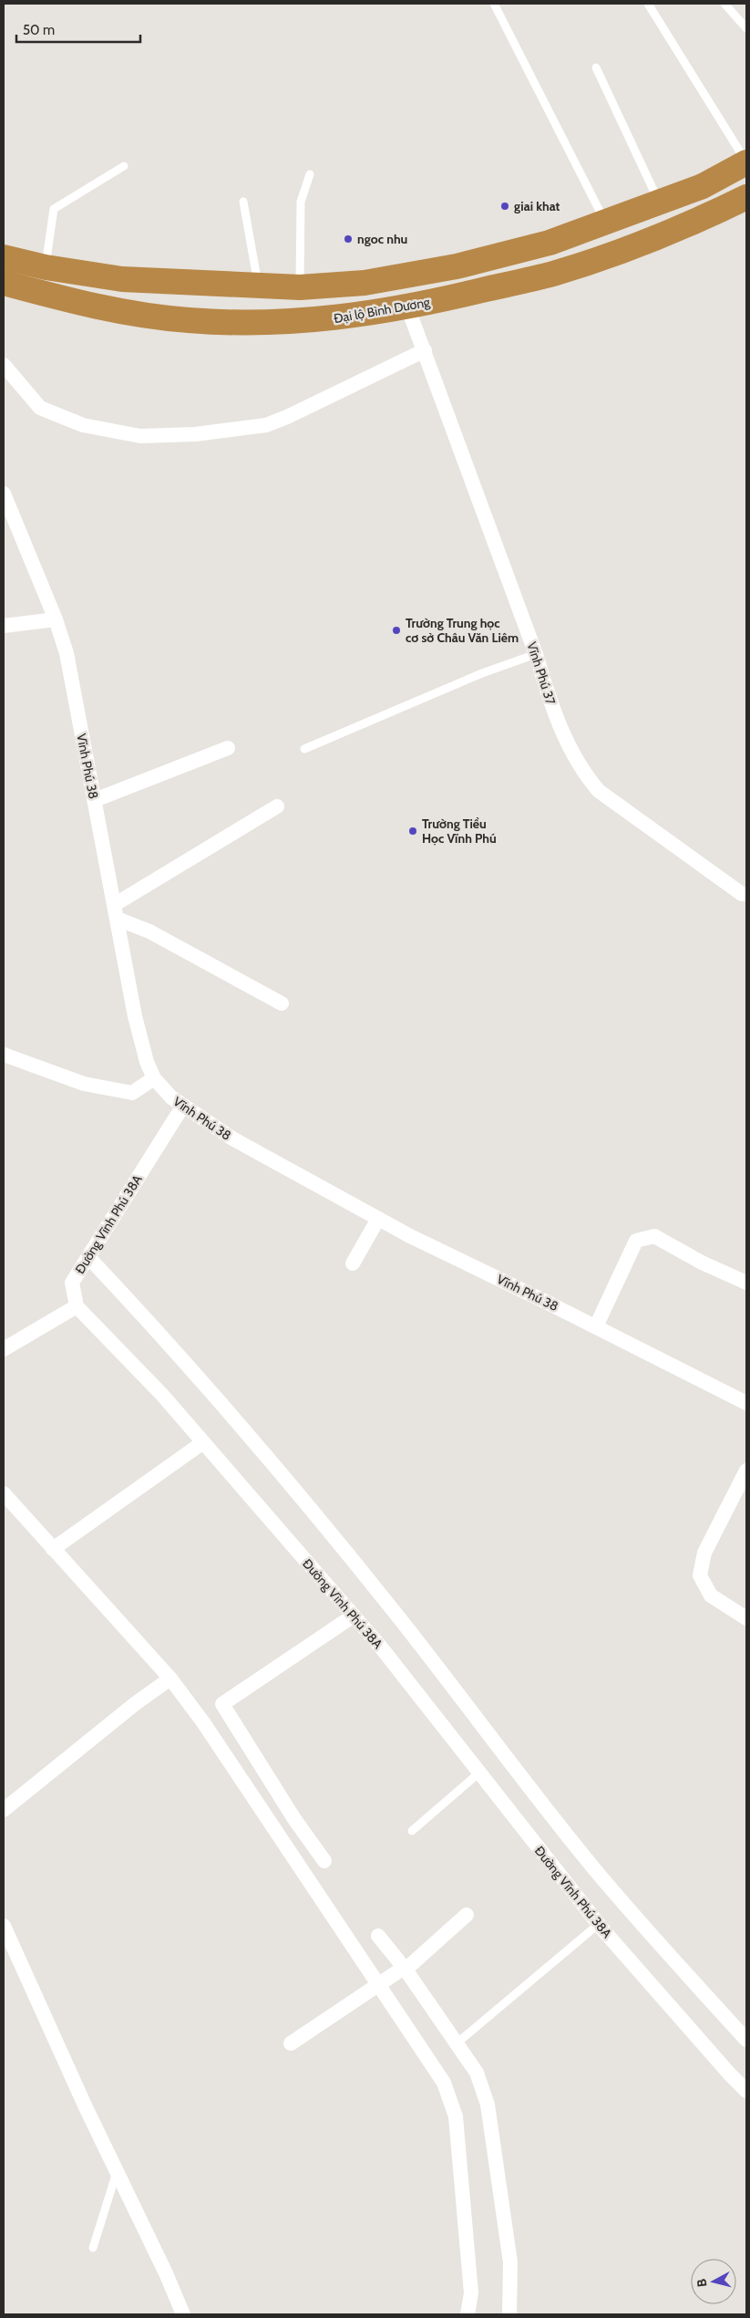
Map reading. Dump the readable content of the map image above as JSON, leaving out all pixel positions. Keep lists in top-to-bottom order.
{
  "streets": {
    "highway": ["Đại lộ Bình Dương"],
    "street": ["Vĩnh Phú 37", "Vĩnh Phú 38", "Đường Vĩnh Phú 38A"]
  },
  "crossings": [
    ["Đại lộ Bình Dương", "Vĩnh Phú 37"],
    ["Vĩnh Phú 38", "Đường Vĩnh Phú 38A"]
  ],
  "places": [
    "giai khat",
    "ngoc nhu",
    "Trường Trung học cơ sở Châu Văn Liêm",
    "Trường Tiểu Học Vĩnh Phú"
  ],
  "scale_bar": "50 m",
  "north": "left"
}
